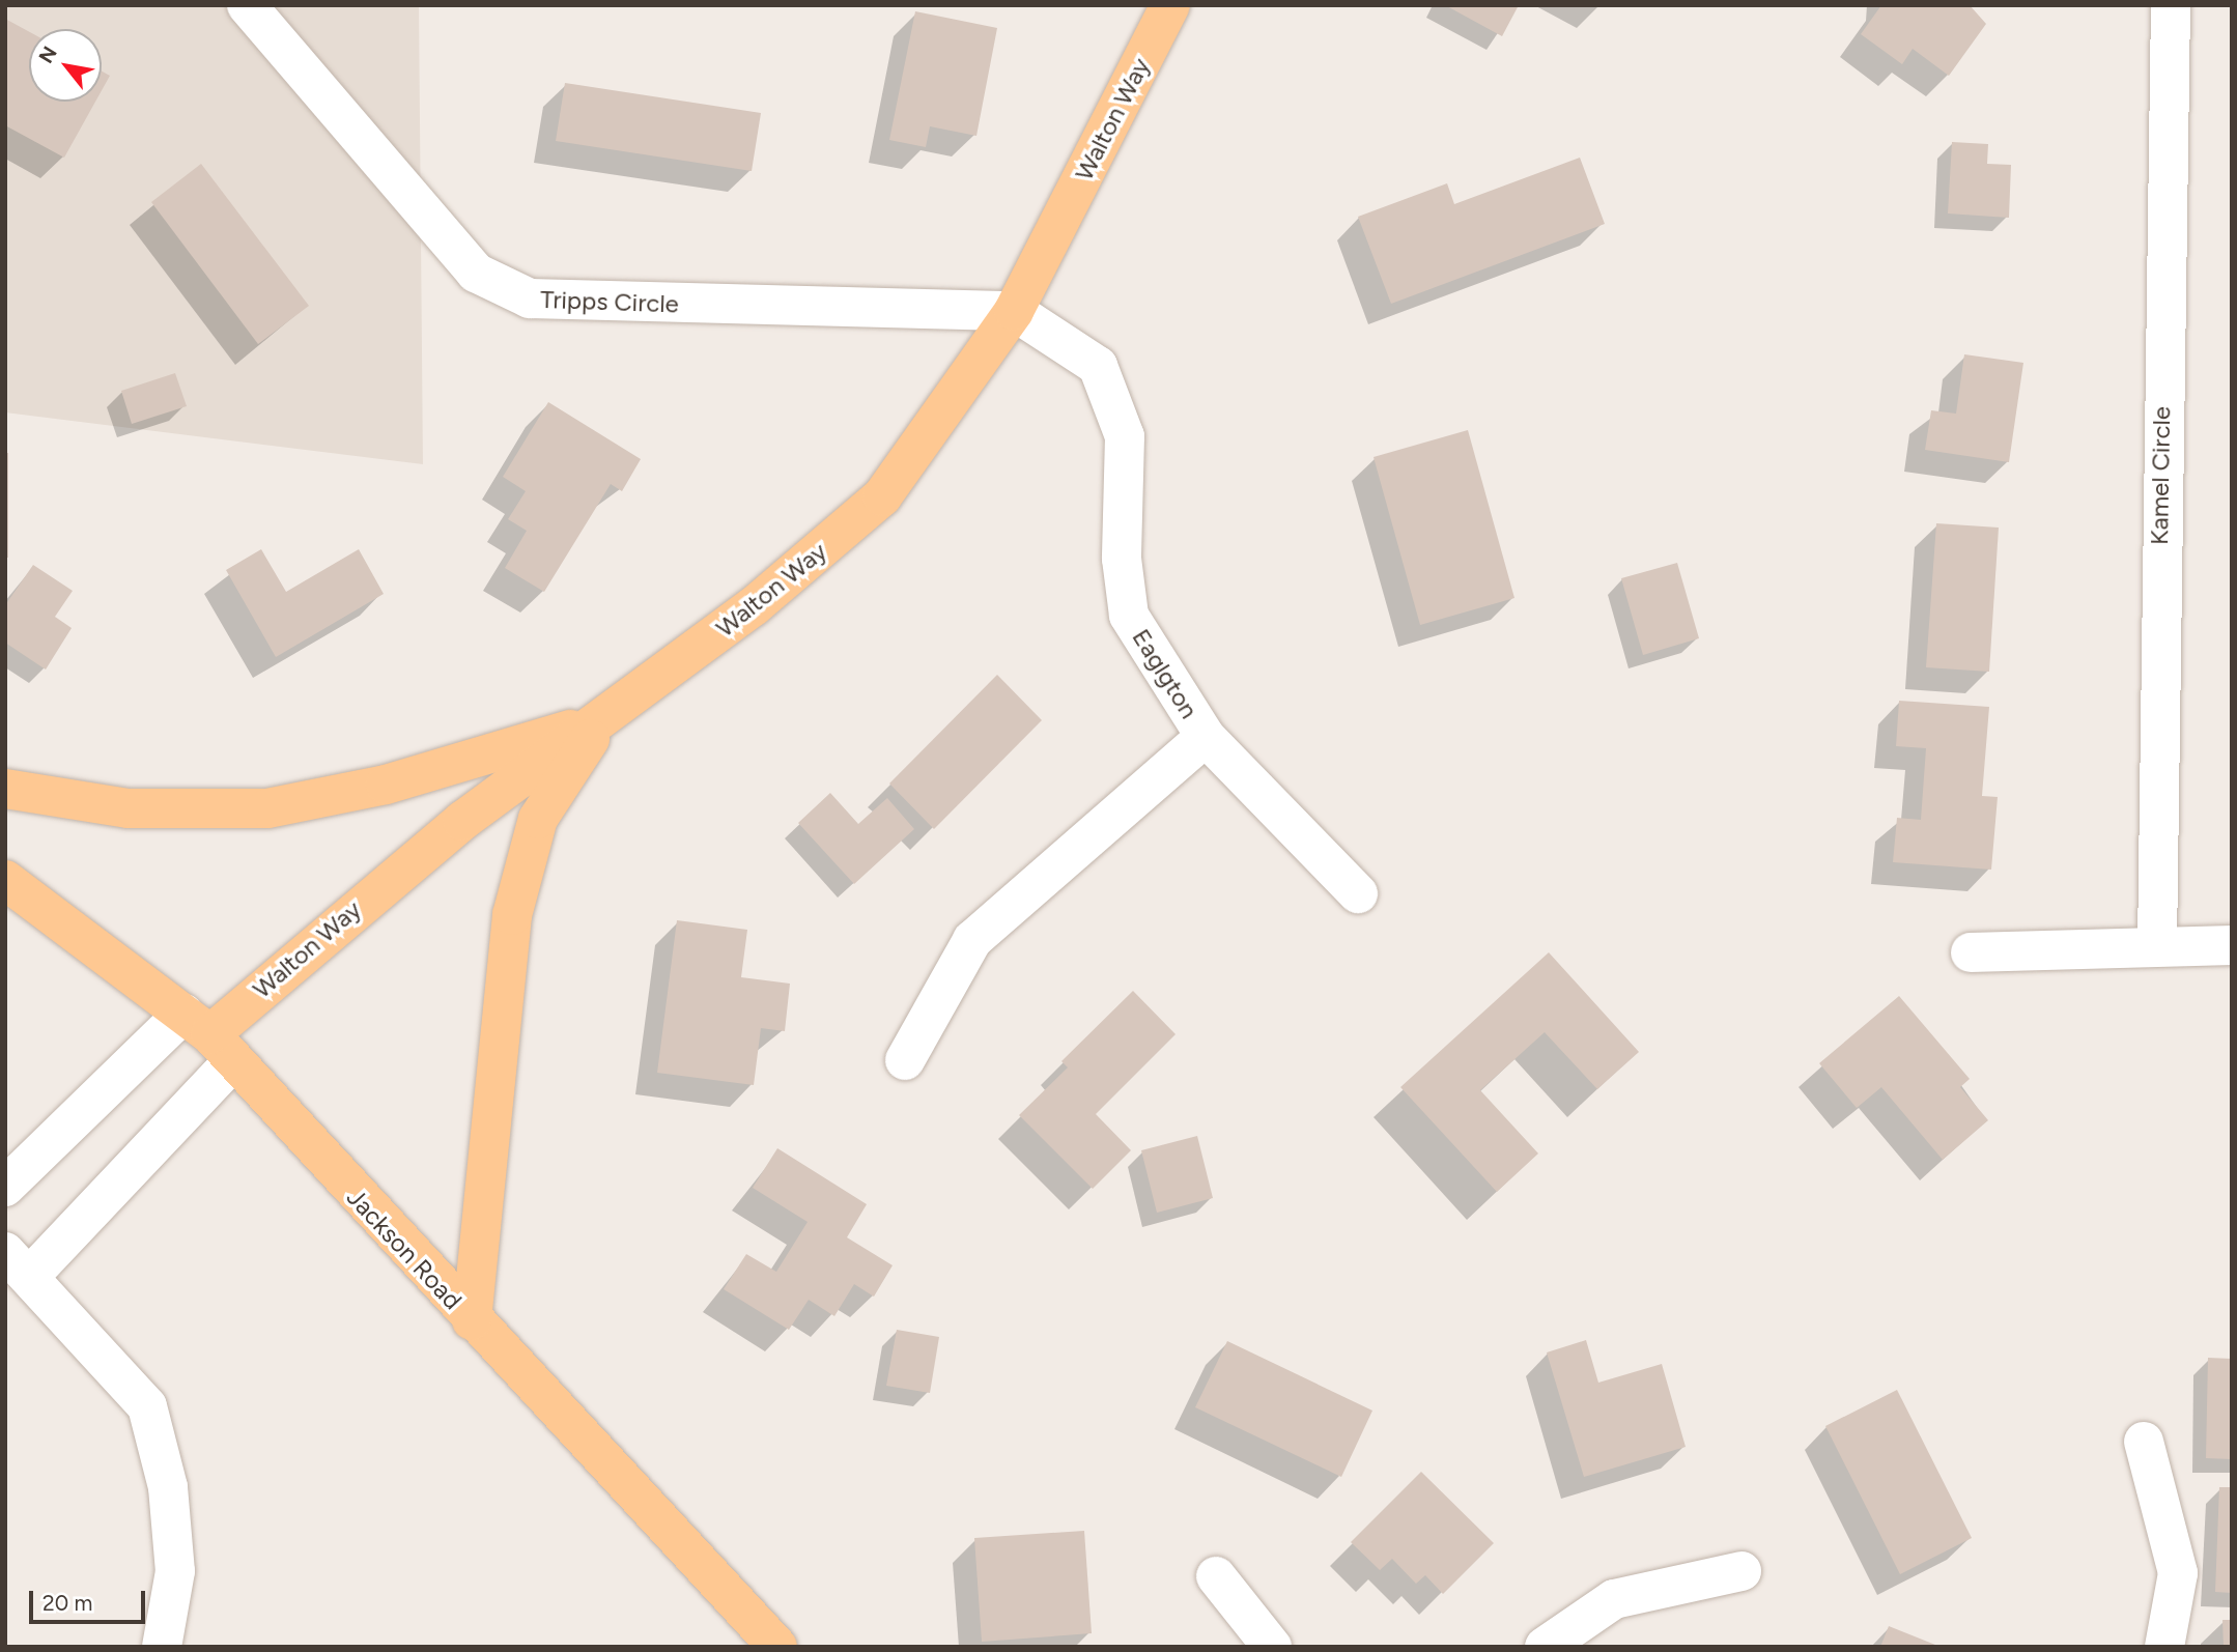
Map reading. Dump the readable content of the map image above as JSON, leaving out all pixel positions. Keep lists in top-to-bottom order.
{
  "streets": {
    "main road": ["Walton Way", "Jackson Road"],
    "street": ["Tripps Circle", "Kamel Circle", "Eaglgton"]
  },
  "crossings": [
    ["Walton Way", "Tripps Circle"],
    ["Walton Way", "Eaglgton"],
    ["Walton Way", "Jackson Road"],
    ["Tripps Circle", "Eaglgton"]
  ],
  "scale_bar": "20 m",
  "north": "top left"
}
